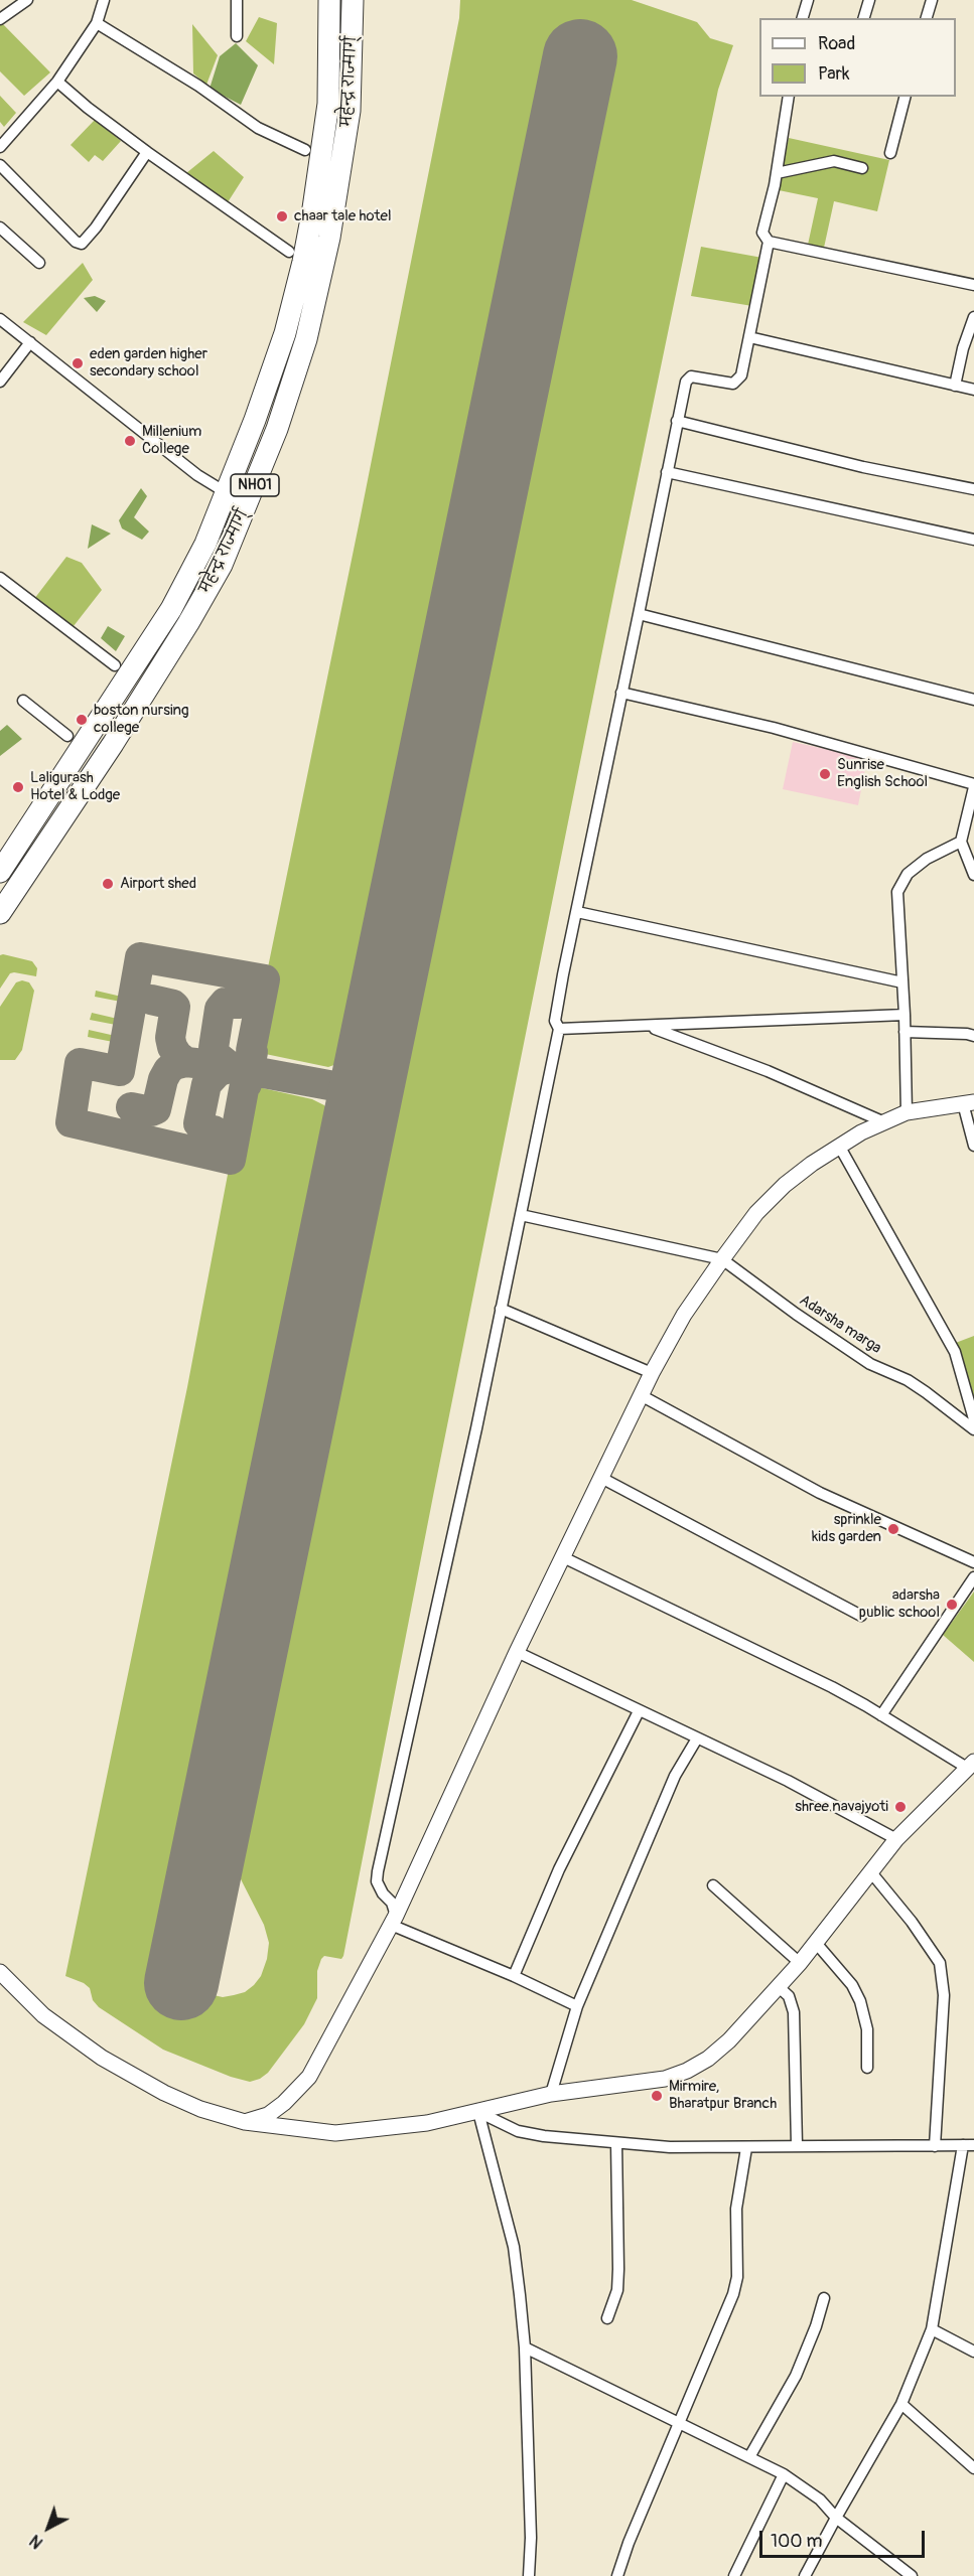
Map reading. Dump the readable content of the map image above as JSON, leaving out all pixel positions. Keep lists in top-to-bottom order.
{
  "streets": {
    "highway": ["महेन्द्र राज्मार्ग्", "NH01"],
    "street": ["Adarsha marga"]
  },
  "places": [
    "chaar tale hotel",
    "eden garden higher secondary school",
    "Millenium College",
    "boston nursing college",
    "Sunrise English School",
    "Laligurash Hotel & Lodge",
    "Airport shed",
    "sprinkle kids garden",
    "adarsha public school",
    "shree navajyoti",
    "Mirmire, Bharatpur Branch"
  ],
  "legend": ["Road", "Park"],
  "scale_bar": "100 m",
  "north": "bottom left"
}
